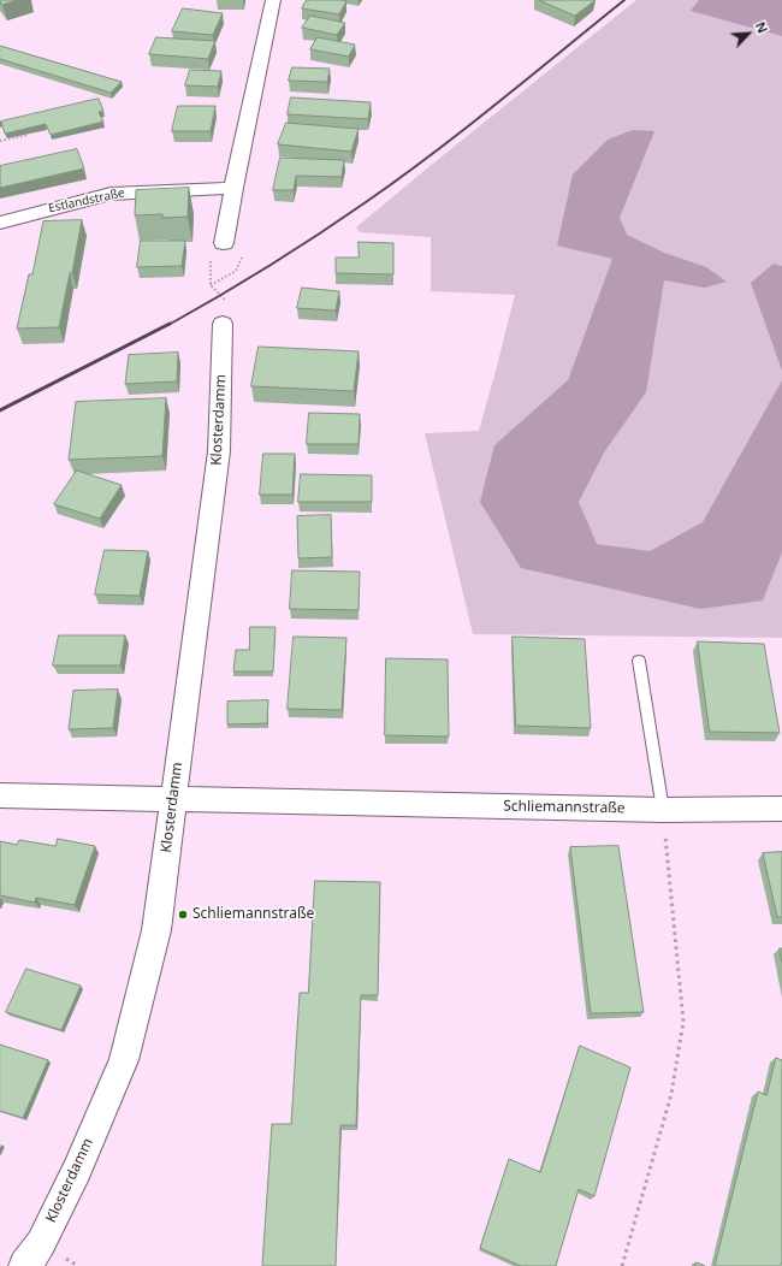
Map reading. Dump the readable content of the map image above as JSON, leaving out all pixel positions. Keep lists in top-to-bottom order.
{
  "streets": {
    "street": ["Estlandstraße", "Klosterdamm", "Schliemannstraße"]
  },
  "crossings": [
    ["Klosterdamm", "Schliemannstraße"]
  ],
  "places": ["Schliemannstraße"],
  "north": "top right"
}
